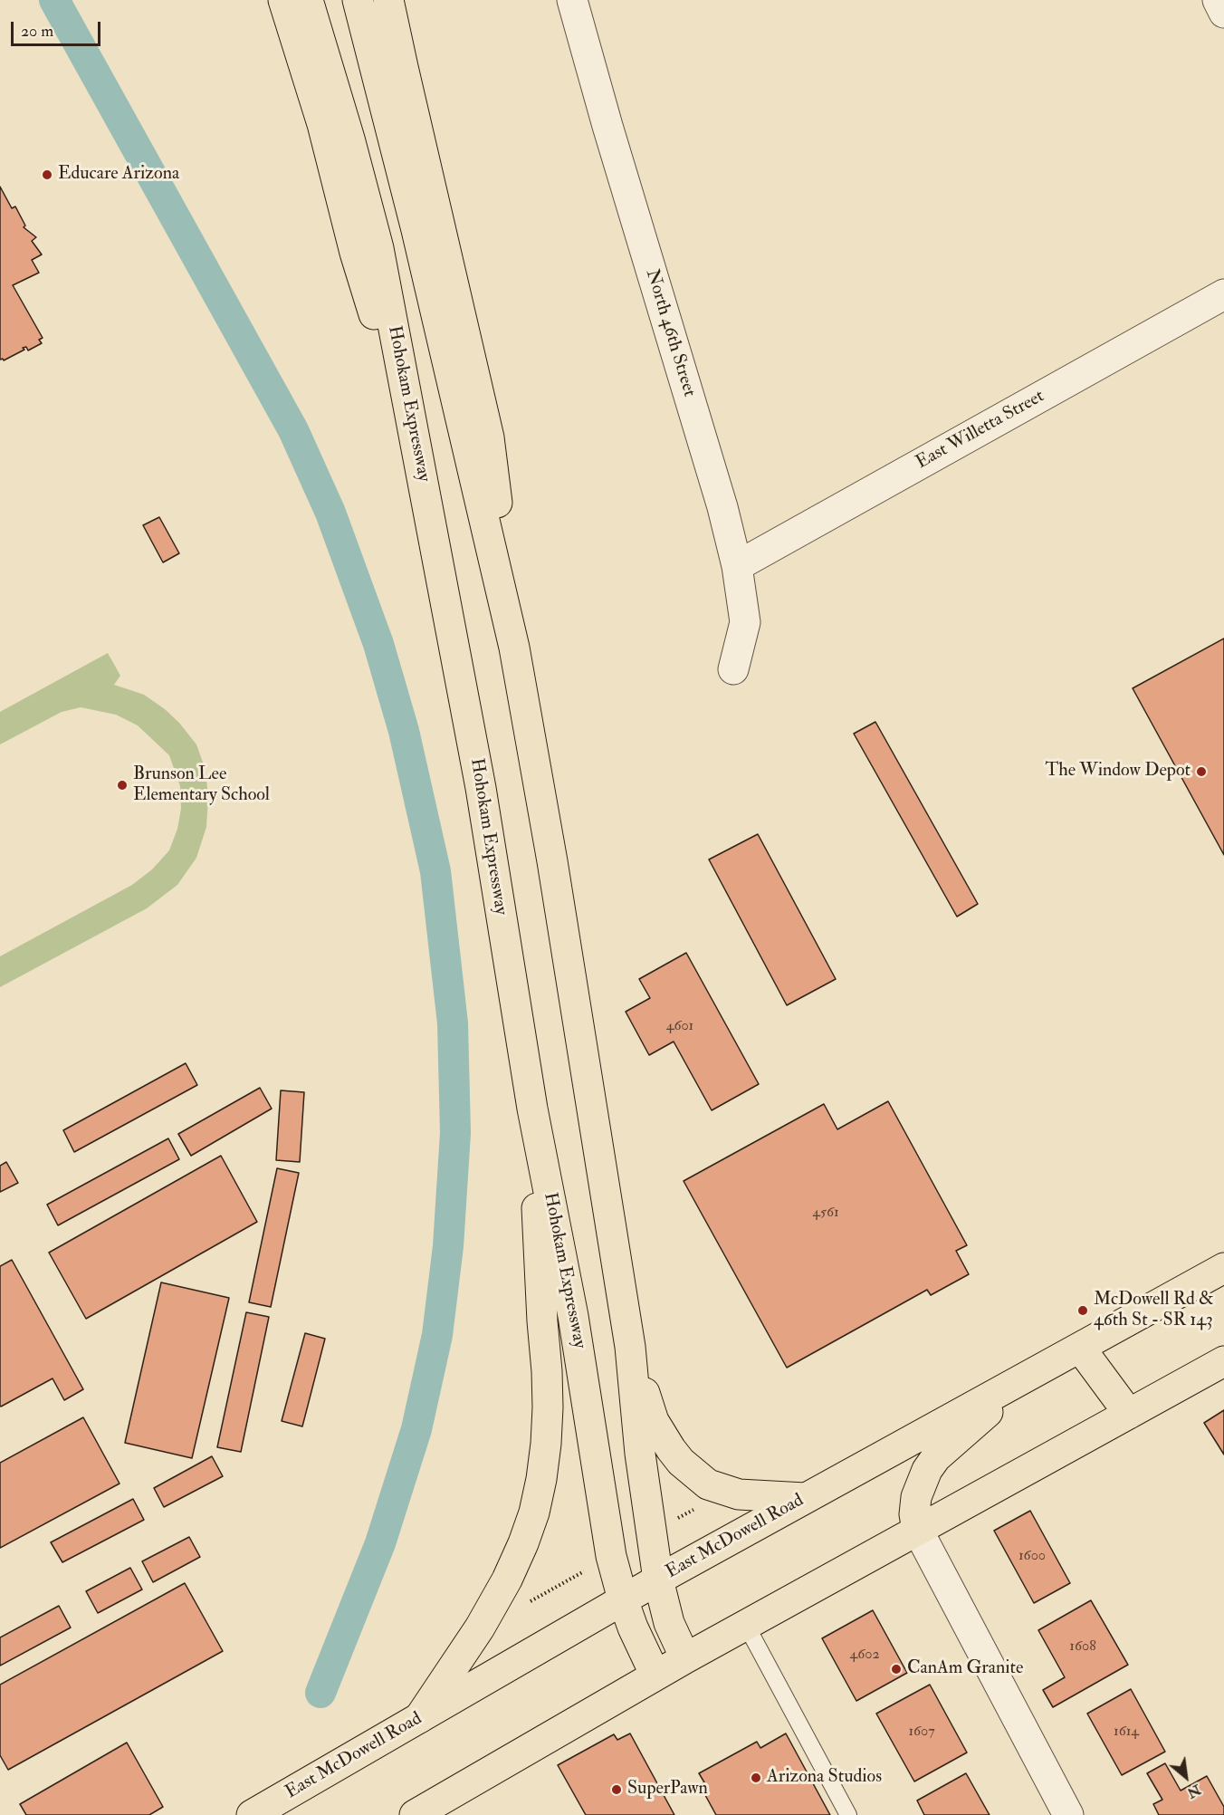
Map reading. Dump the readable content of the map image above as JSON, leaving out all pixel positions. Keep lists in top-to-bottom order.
{
  "streets": {
    "main road": ["Hohokam Expressway", "East McDowell Road"],
    "street": ["North 46th Street", "East Willetta Street"]
  },
  "crossings": [
    ["North 46th Street", "East Willetta Street"],
    ["Hohokam Expressway", "East McDowell Road"]
  ],
  "places": [
    "Educare Arizona",
    "The Window Depot",
    "Brunson Lee Elementary School",
    "McDowell Rd & 46th St - SR 143",
    "CanAm Granite",
    "Arizona Studios",
    "SuperPawn"
  ],
  "house_numbers": [
    "4601",
    "4561",
    "1600",
    "1608",
    "4602",
    "1607",
    "1614"
  ],
  "scale_bar": "20 m",
  "north": "bottom right"
}
